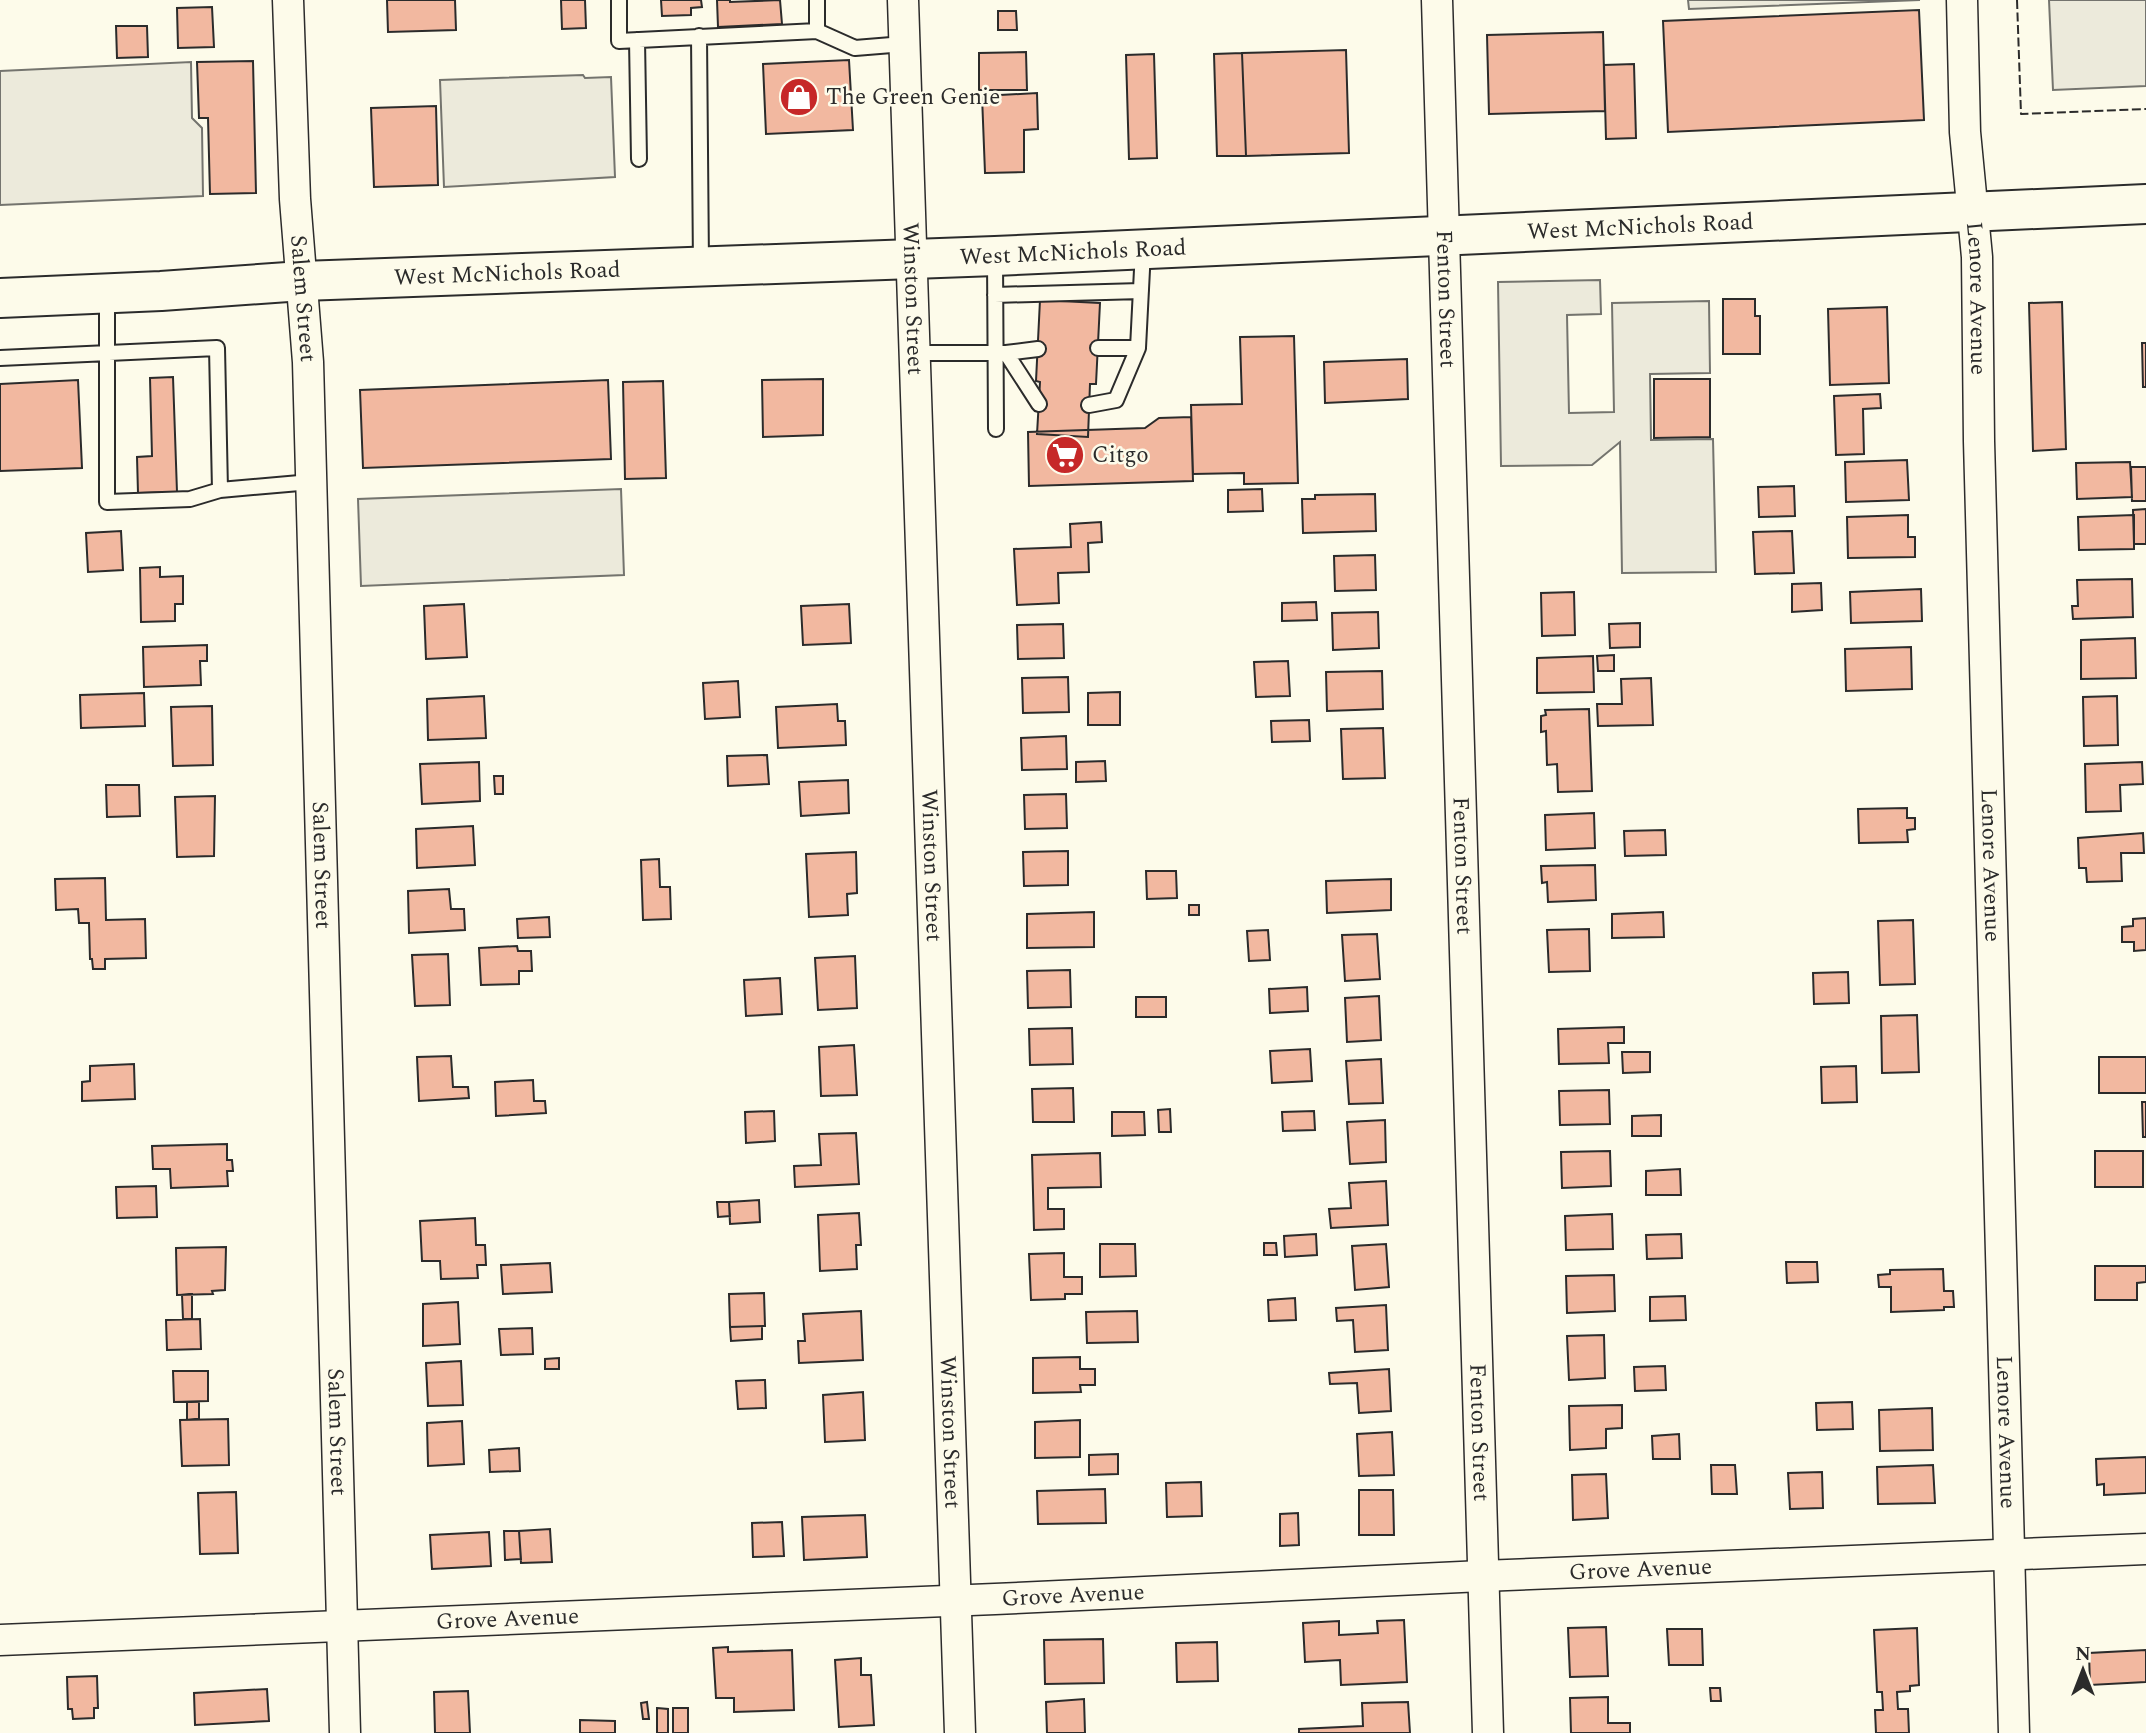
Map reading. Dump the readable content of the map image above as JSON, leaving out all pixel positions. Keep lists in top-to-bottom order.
{
  "streets": {
    "main road": ["West McNichols Road"],
    "street": [
      "Salem Street",
      "Winston Street",
      "Fenton Street",
      "Lenore Avenue",
      "Grove Avenue"
    ]
  },
  "crossings": [
    ["West McNichols Road", "Salem Street"],
    ["West McNichols Road", "Winston Street"],
    ["West McNichols Road", "Fenton Street"],
    ["West McNichols Road", "Lenore Avenue"],
    ["Salem Street", "Grove Avenue"],
    ["Winston Street", "Grove Avenue"],
    ["Fenton Street", "Grove Avenue"],
    ["Lenore Avenue", "Grove Avenue"]
  ],
  "places": {
    "shop": ["The Green Genie"],
    "supermarket": ["Citgo"]
  },
  "north": "top"
}
